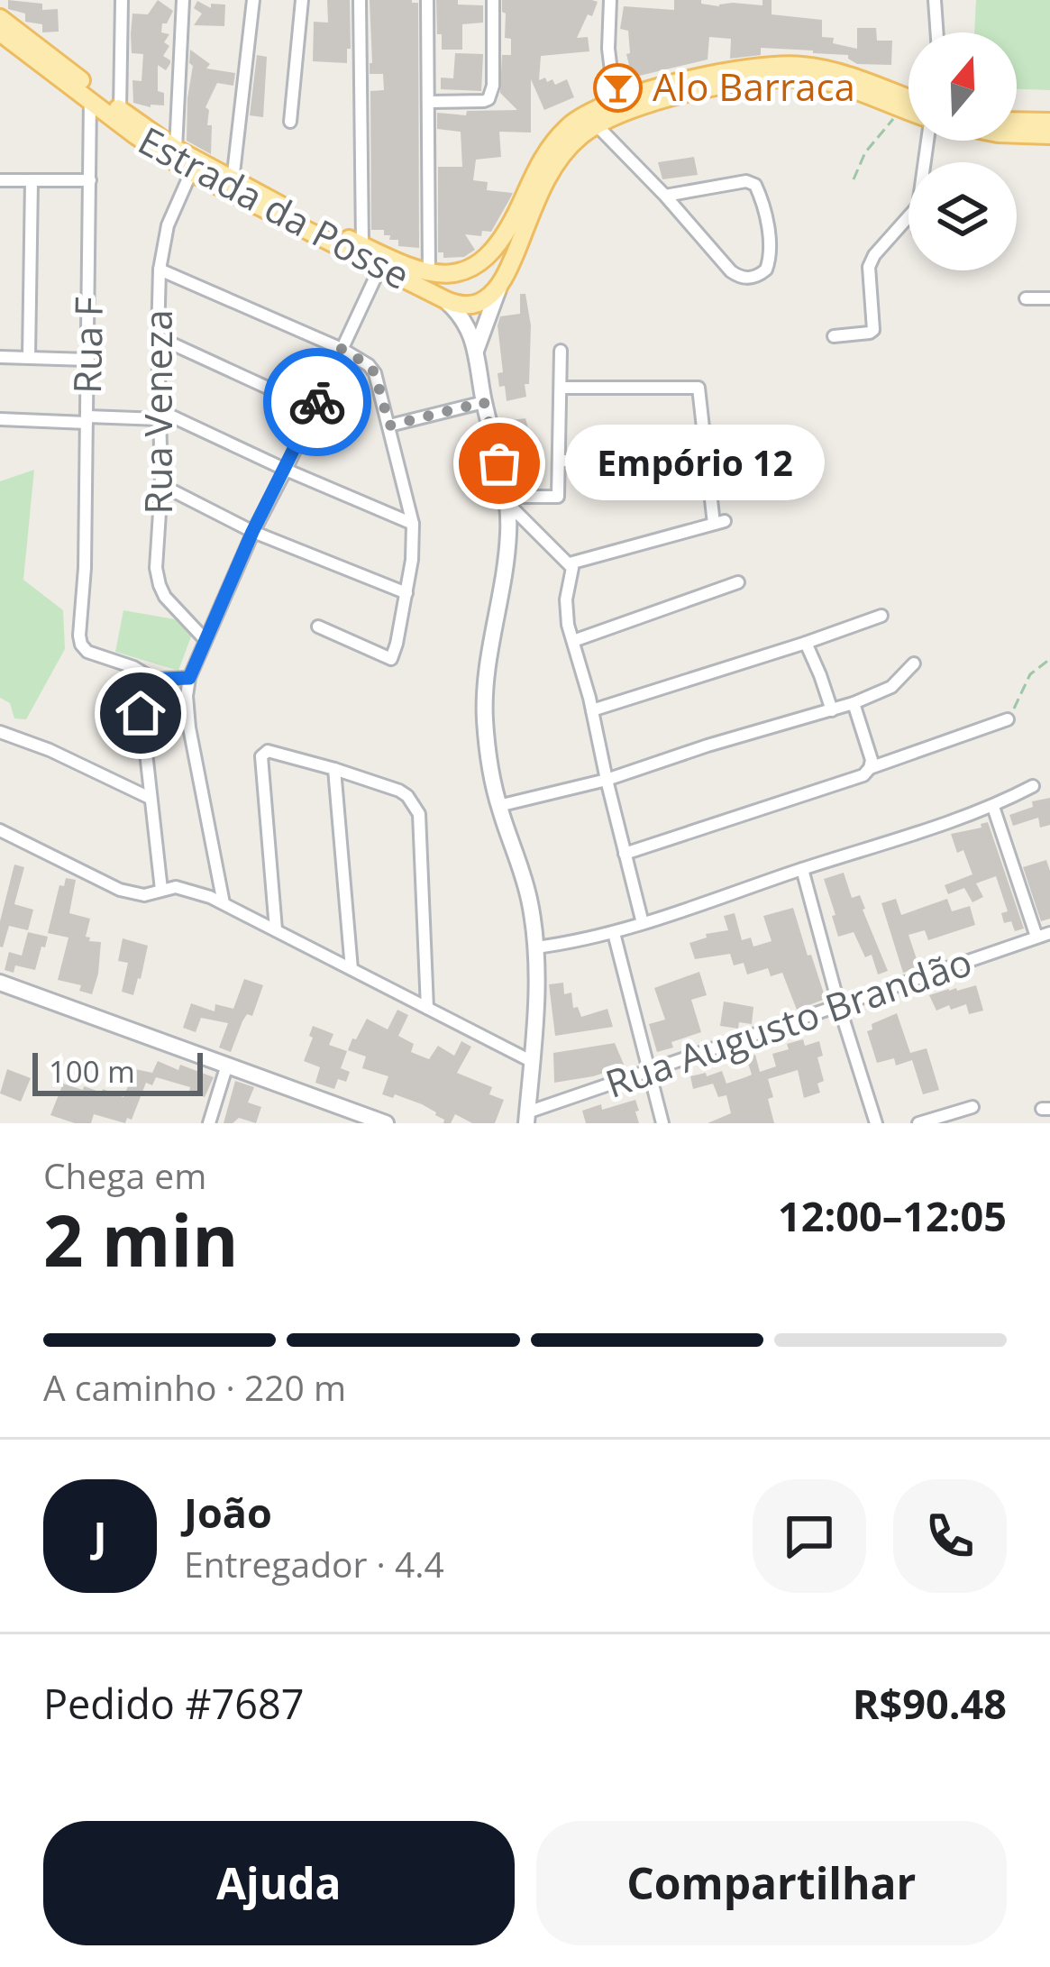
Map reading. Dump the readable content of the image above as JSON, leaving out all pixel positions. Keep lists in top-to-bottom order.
{
  "streets": {
    "main road": ["Estrada da Posse"],
    "street": ["Rua F", "Rua Veneza", "Rua Augusto Brandão"]
  },
  "crossings": [
    ["Estrada da Posse", "Rua F"],
    ["Estrada da Posse", "Rua Veneza"]
  ],
  "places": {
    "bar": ["Alo Barraca"],
    "other": ["Empório 12"]
  },
  "scale_bar": "100 m",
  "north": "top",
  "page": {
    "bubble": "Empório 12",
    "scale": "100 m",
    "heading": ["2 min", "Chega em", "12:00–12:05"],
    "panel": [
      "João",
      "Entregador · 4.4",
      "Pedido #7687",
      "R$90.48"
    ],
    "bar": "A caminho · 220 m",
    "round": "J",
    "buttons": ["Ajuda", "Compartilhar"]
  }
}
